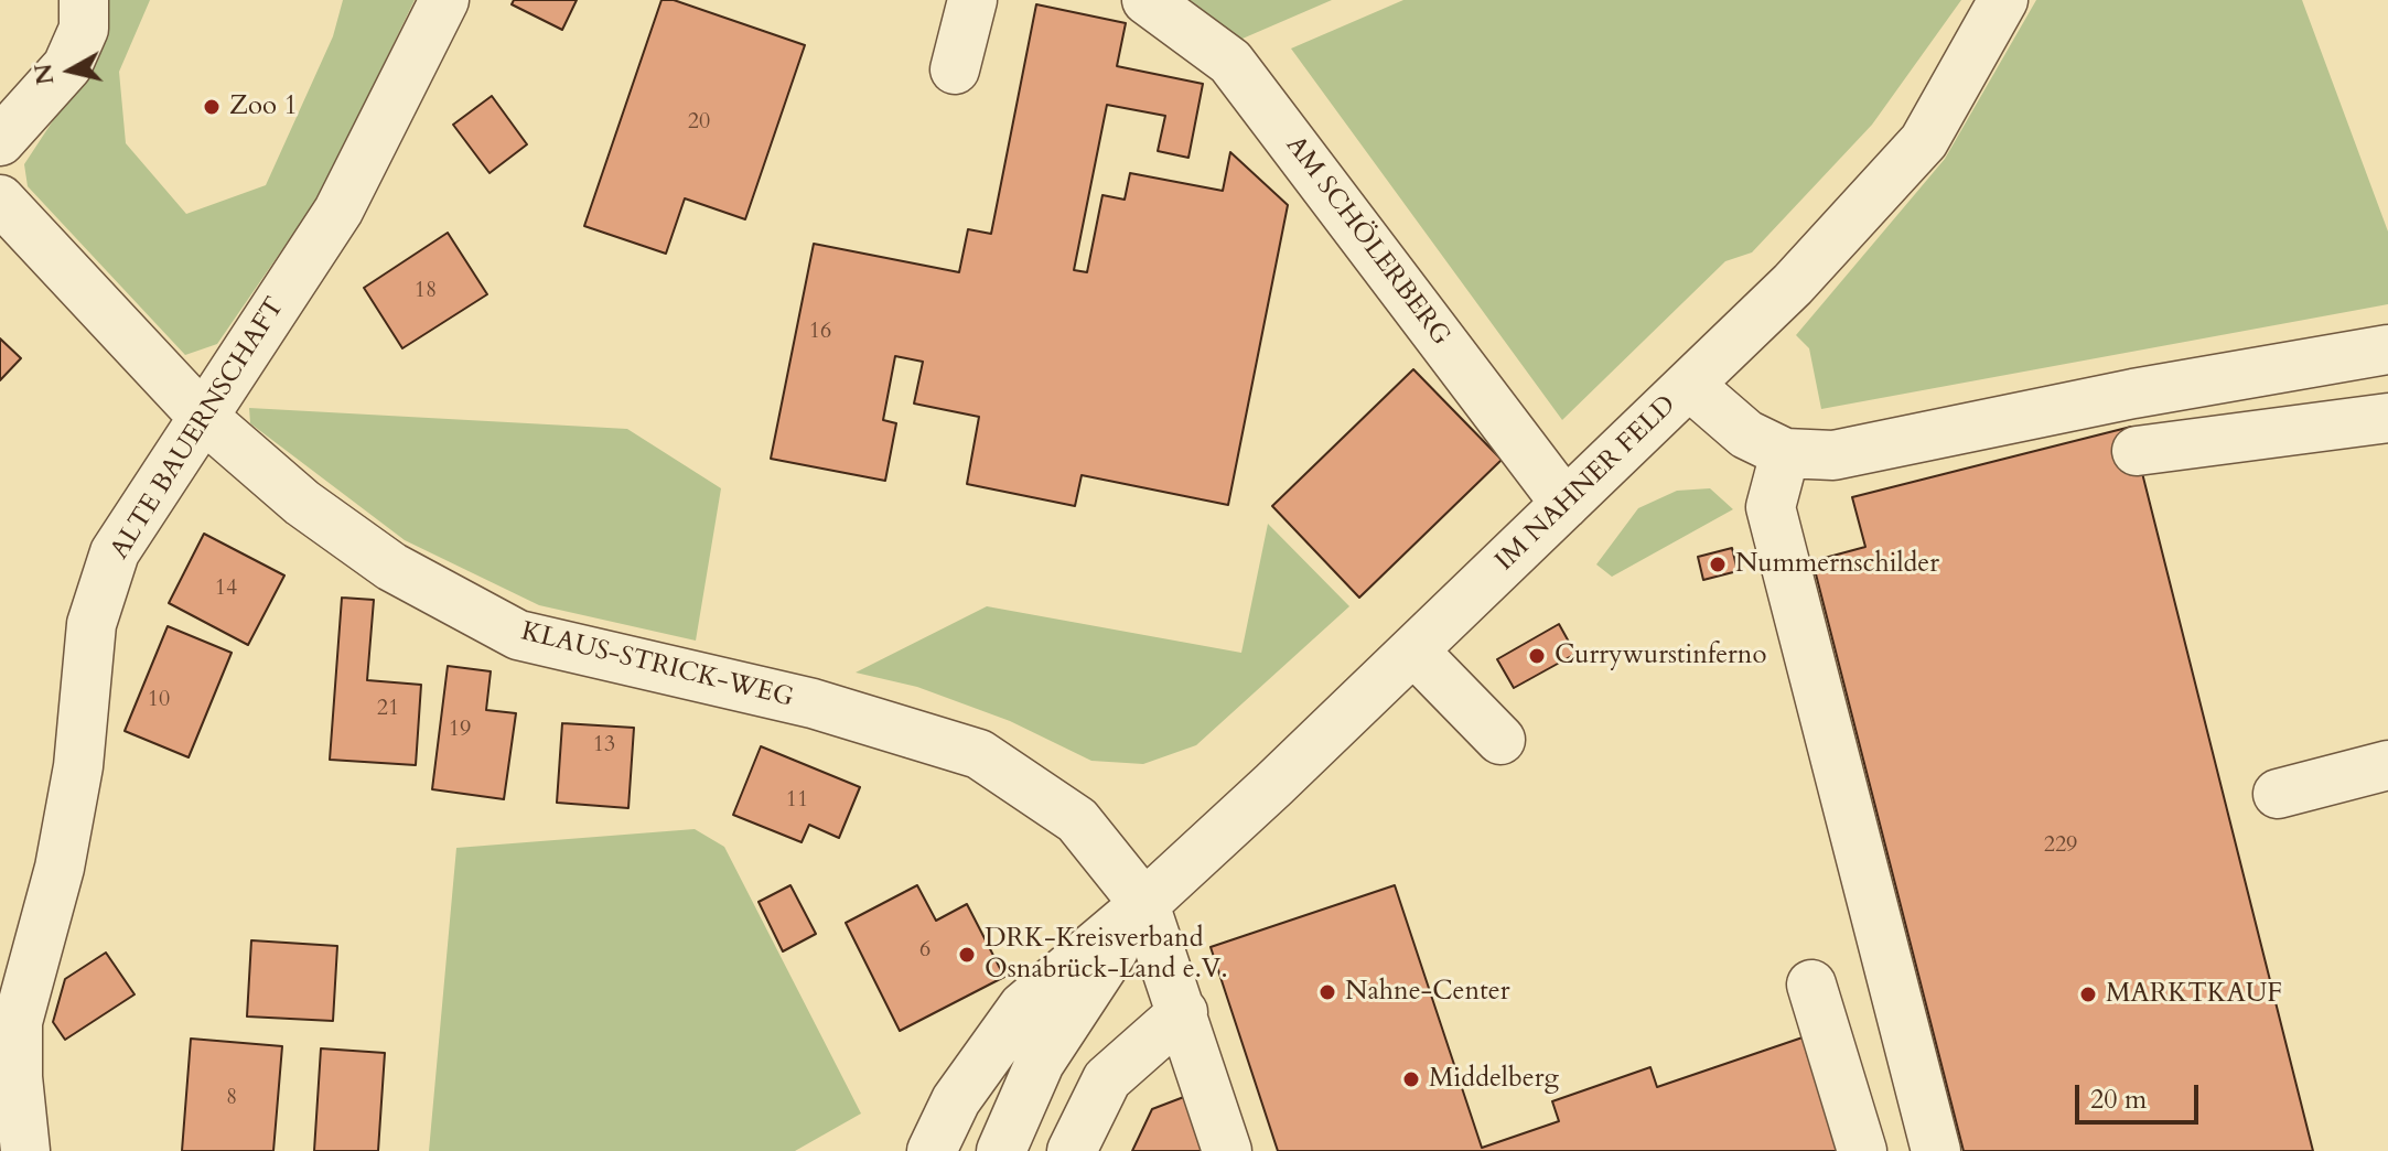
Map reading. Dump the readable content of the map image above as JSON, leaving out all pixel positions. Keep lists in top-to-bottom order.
{
  "streets": {
    "street": [
      "AM SCHÖLERBERG",
      "ALTE BAUERNSCHAFT",
      "IM NAHNER FELD",
      "KLAUS-STRICK-WEG"
    ]
  },
  "crossings": [
    ["AM SCHÖLERBERG", "IM NAHNER FELD"],
    ["ALTE BAUERNSCHAFT", "KLAUS-STRICK-WEG"],
    ["IM NAHNER FELD", "KLAUS-STRICK-WEG"]
  ],
  "places": [
    "Zoo 1",
    "Nummernschilder",
    "Currywurstinferno",
    "DRK-Kreisverband Osnabrück-Land e.V.",
    "Nahne-Center",
    "MARKTKAUF",
    "Middelberg"
  ],
  "house_numbers": [
    "20",
    "18",
    "16",
    "14",
    "10",
    "21",
    "19",
    "13",
    "11",
    "229",
    "6",
    "8"
  ],
  "scale_bar": "20 m",
  "north": "left"
}
